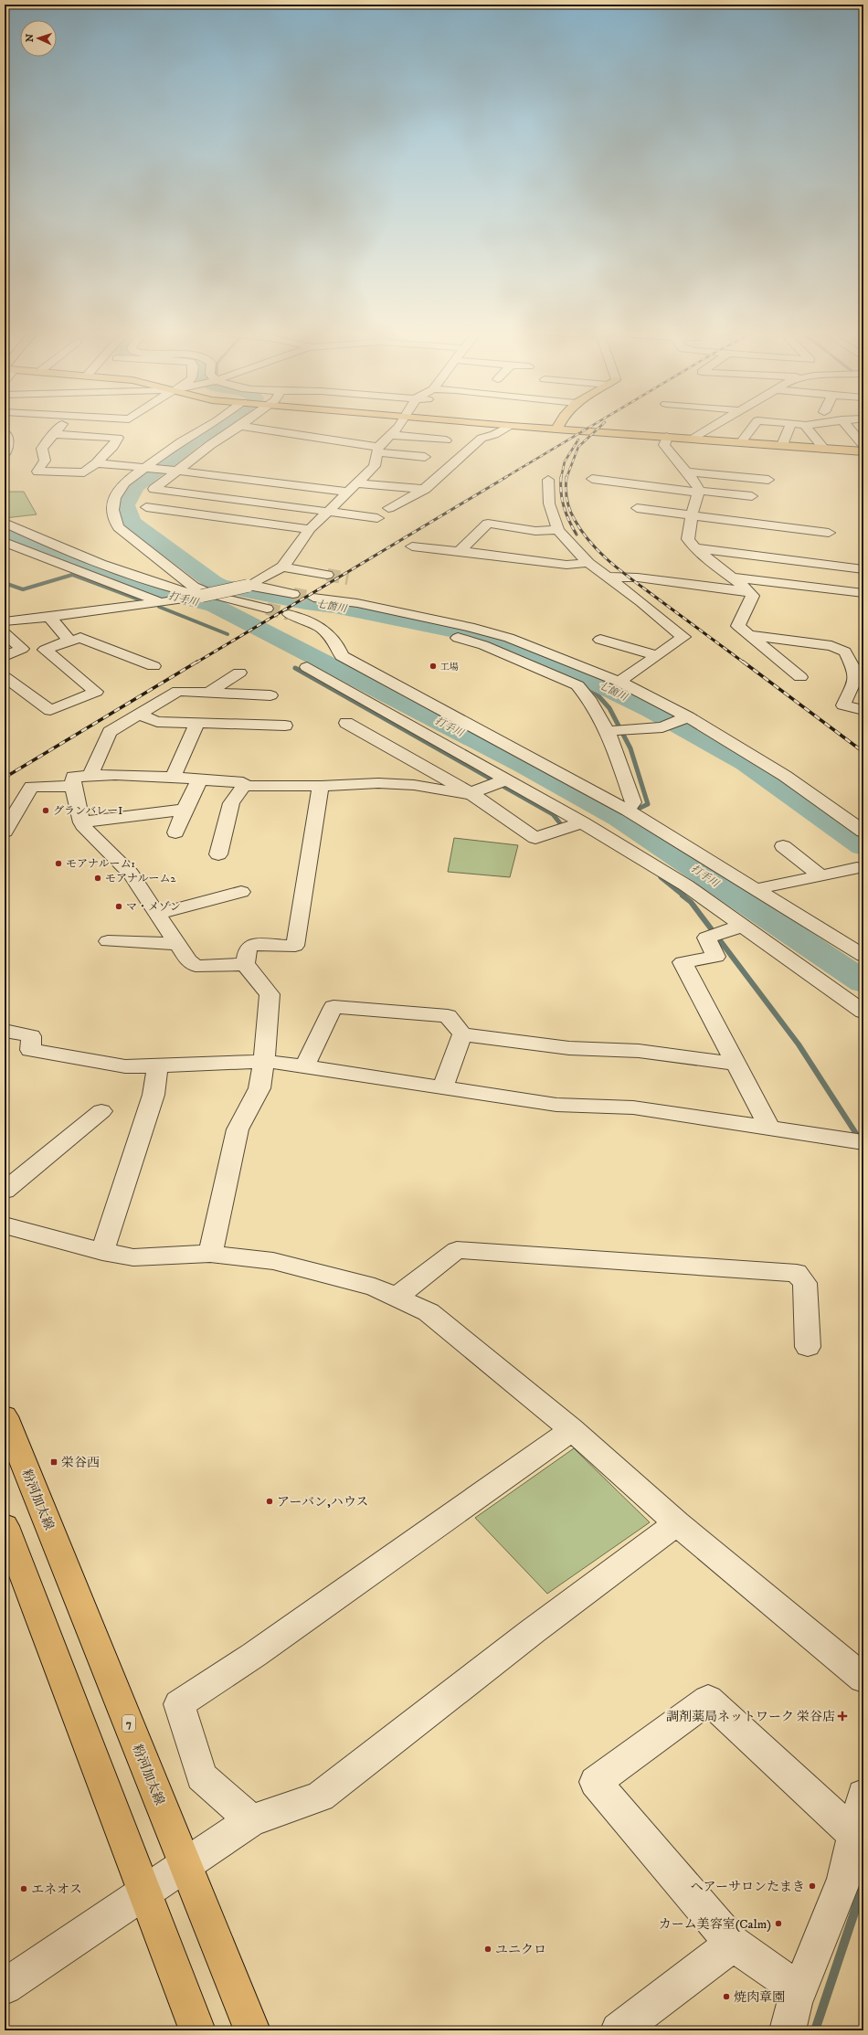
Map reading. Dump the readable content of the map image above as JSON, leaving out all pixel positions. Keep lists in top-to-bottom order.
{
  "streets": {
    "main road": ["粉河加太線", "7"]
  },
  "water": ["打手川", "七箇川"],
  "places": {
    "other": [
      "工場",
      "グランバレーI",
      "モアナルーム1",
      "モアナルーム2",
      "マ・メゾン",
      "アーバン,ハウス",
      "ヘアーサロンたまき",
      "エネオス",
      "カーム美容室(Calm)",
      "ユニクロ",
      "焼肉章園"
    ],
    "transit": ["栄谷西"],
    "health": ["調剤薬局ネットワーク 栄谷店"]
  },
  "north": "left"
}
